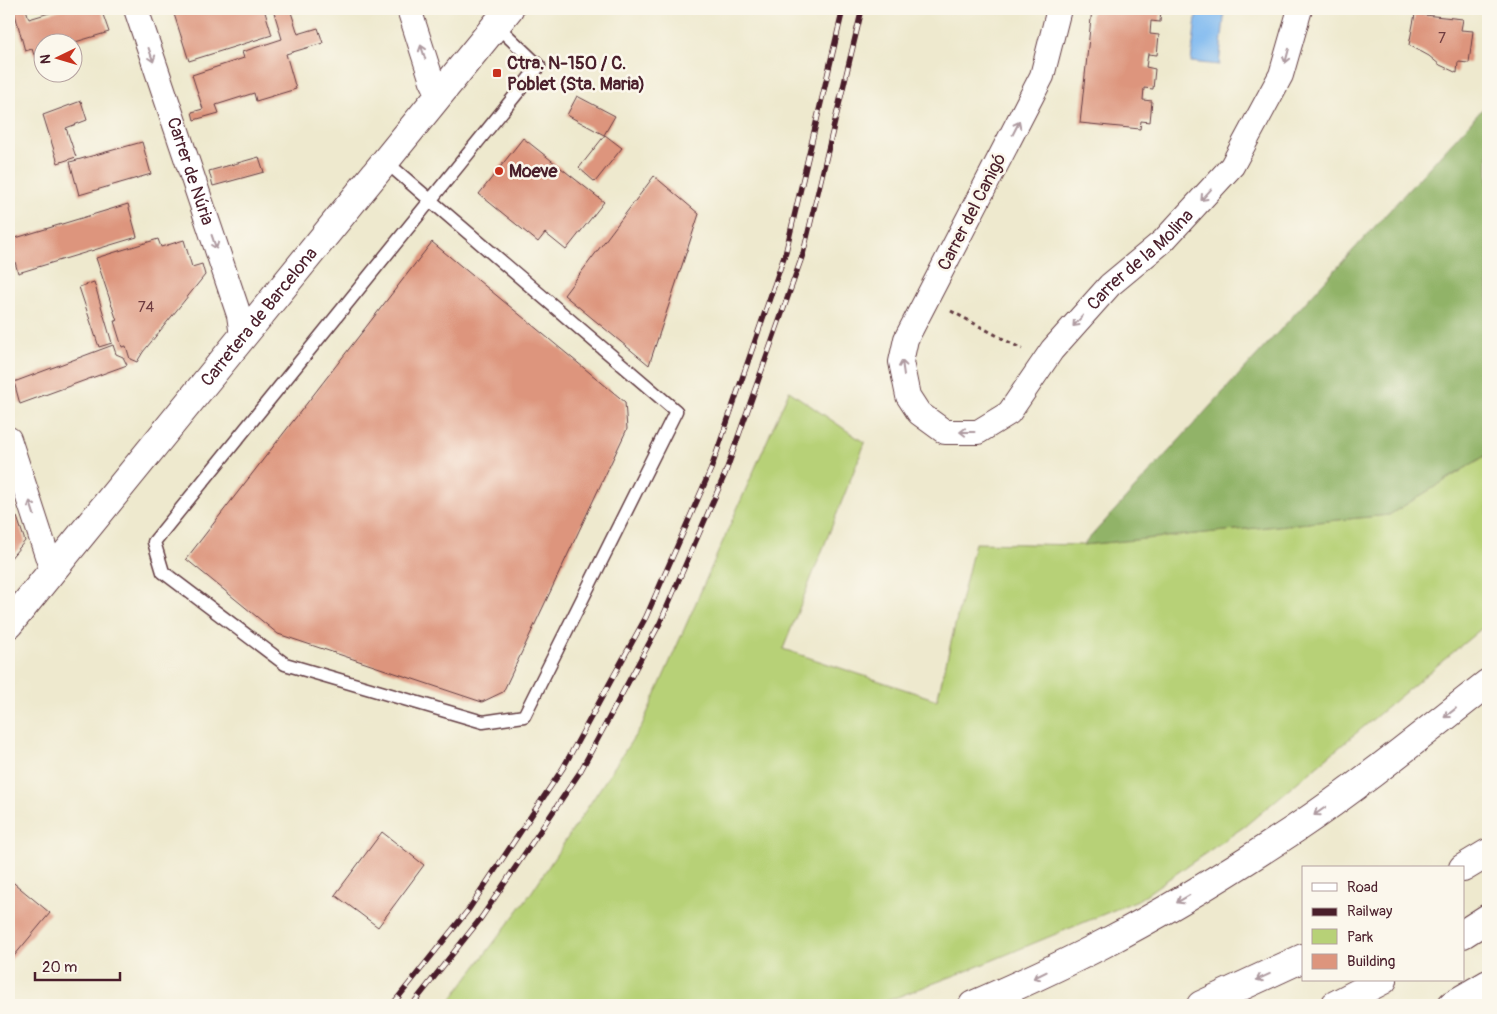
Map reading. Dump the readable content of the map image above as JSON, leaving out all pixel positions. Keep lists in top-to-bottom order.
{
  "streets": {
    "main road": ["Carretera de Barcelona"],
    "street": ["Carrer de Núria", "Carrer del Canigó", "Carrer de la Molina"]
  },
  "crossings": [
    ["Carrer de Núria", "Carretera de Barcelona"],
    ["Carrer del Canigó", "Carrer de la Molina"]
  ],
  "one_way": ["Carrer de Núria", "Carrer del Canigó", "Carrer de la Molina"],
  "places": {
    "transit": ["Ctra. N-150 / C. Poblet (Sta. Maria)"],
    "other": ["Moeve"]
  },
  "house_numbers": ["7", "74"],
  "legend": [
    "Road",
    "Railway",
    "Park",
    "Building"
  ],
  "scale_bar": "20 m",
  "north": "left"
}
